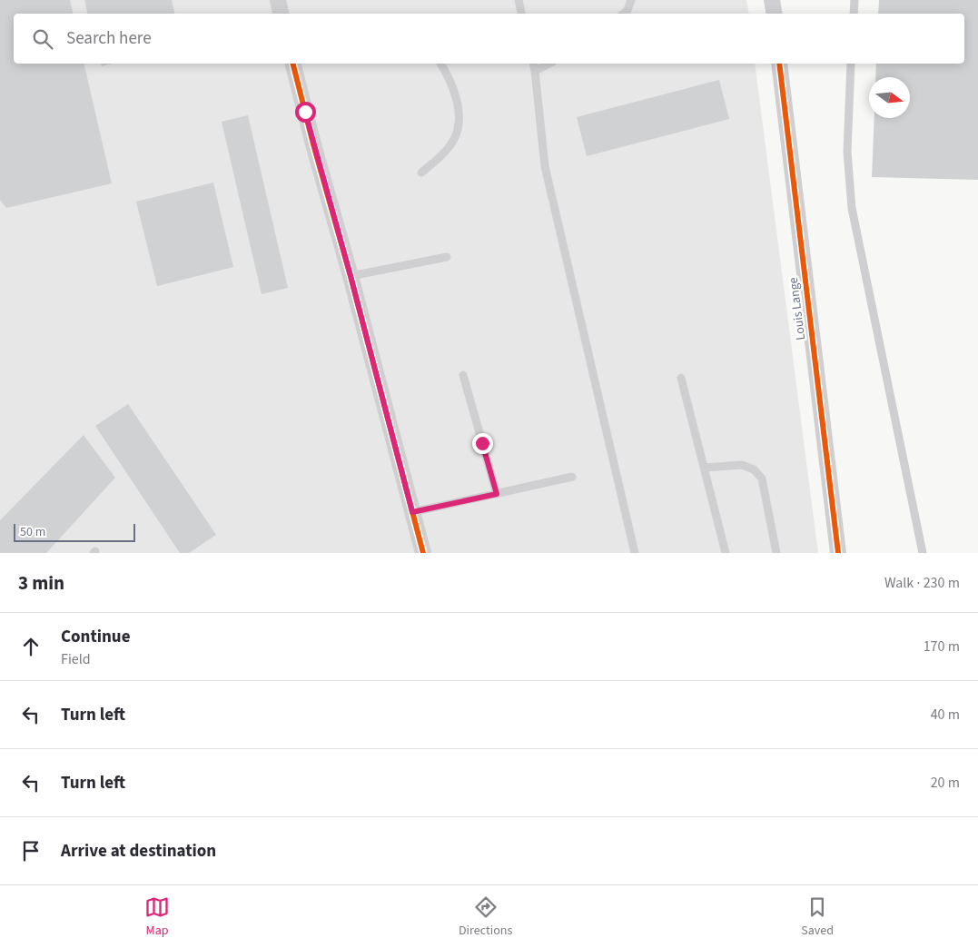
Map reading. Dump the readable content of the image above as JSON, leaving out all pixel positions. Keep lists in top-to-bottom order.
{
  "streets": {
    "street": ["Louis Lange"]
  },
  "scale_bar": "50 m",
  "north": "right",
  "page": {
    "search": "Search here",
    "scale": "50 m",
    "heading": ["3 min", "Walk · 230 m"],
    "list": [
      ["Continue", "Field", "170 m"],
      ["Turn left", "40 m"],
      ["Turn left", "20 m"],
      "Arrive at destination"
    ],
    "nav": ["Map", "Directions", "Saved"]
  }
}
